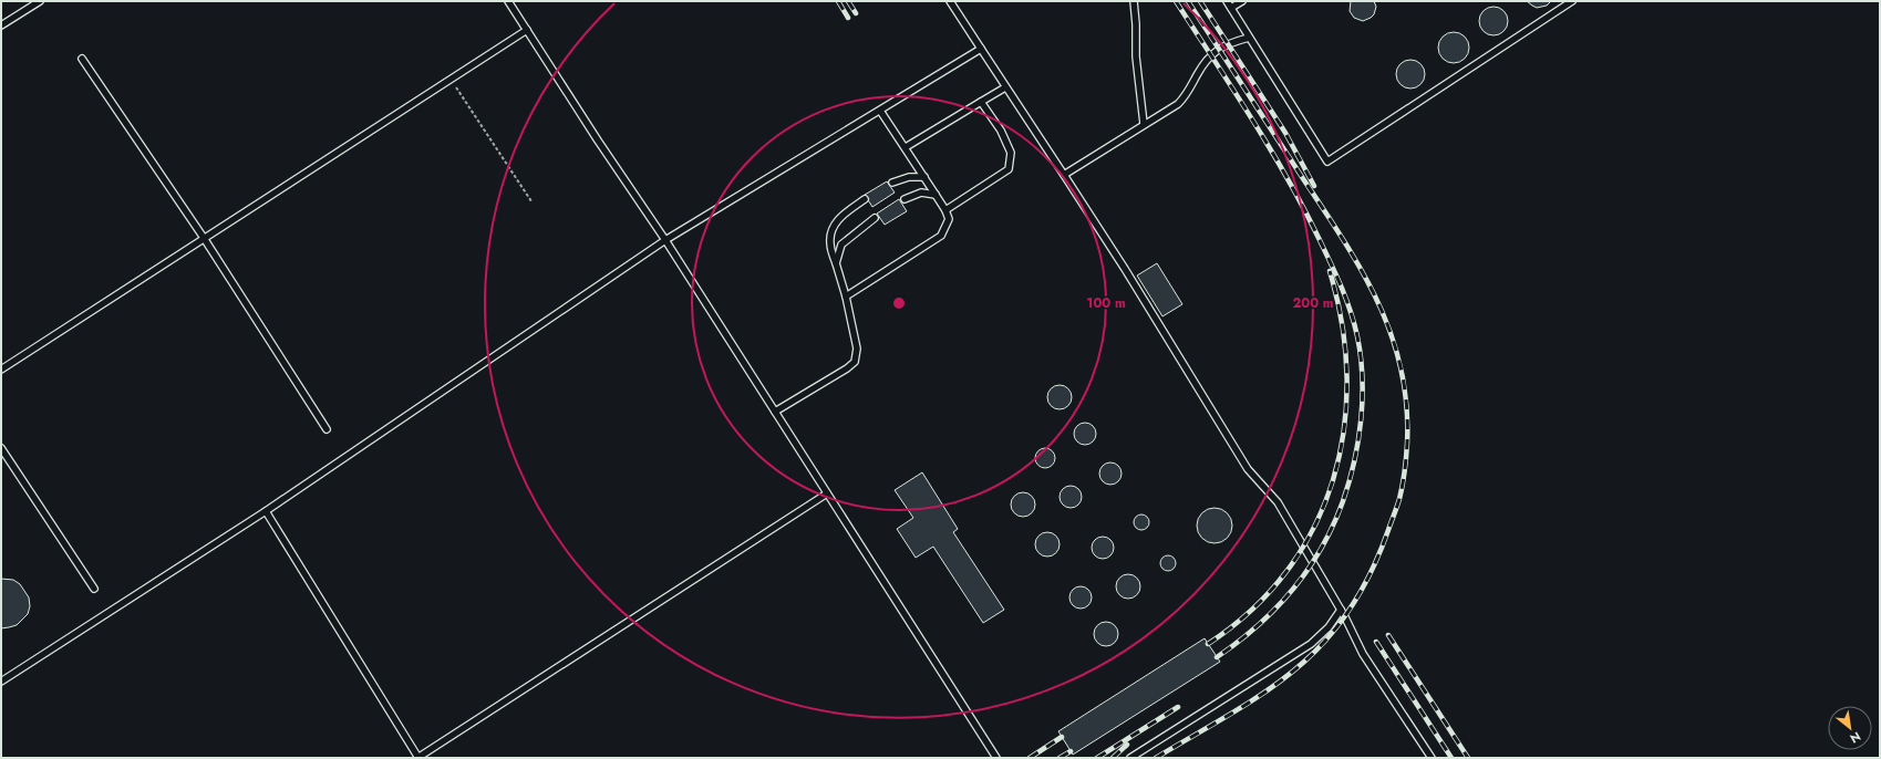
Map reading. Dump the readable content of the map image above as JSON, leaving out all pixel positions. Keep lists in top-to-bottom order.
{
  "north": "bottom right",
  "rings": ["100 m", "200 m"]
}
